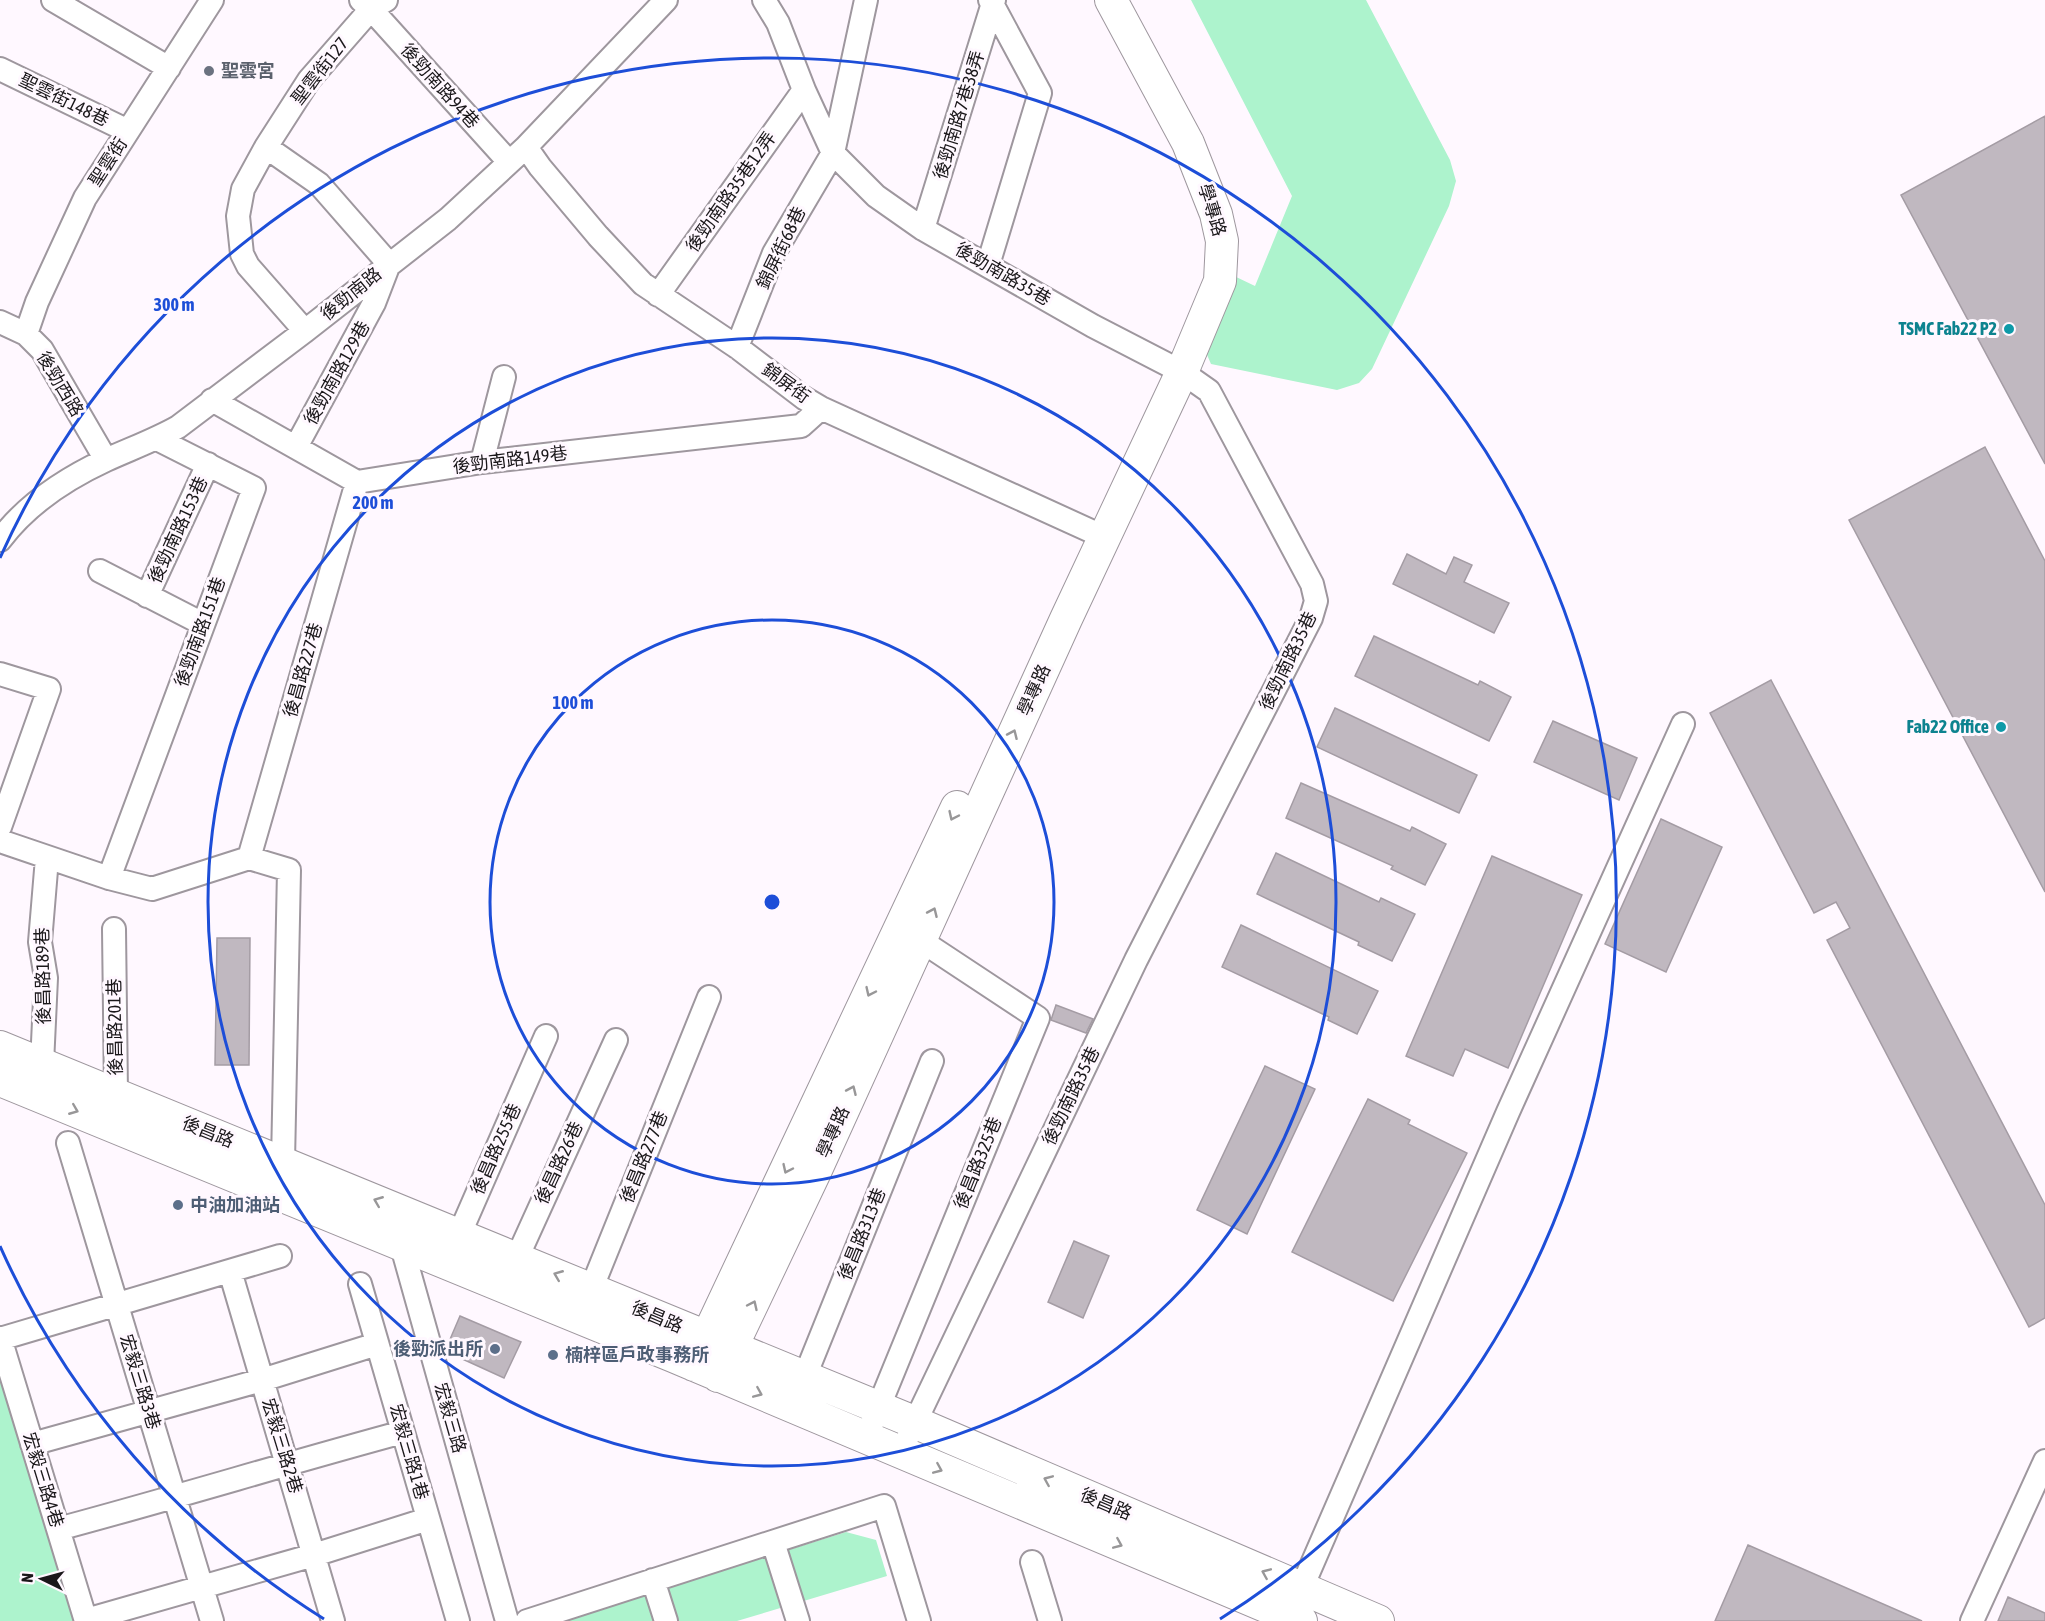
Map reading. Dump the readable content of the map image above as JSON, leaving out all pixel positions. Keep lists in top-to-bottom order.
{
  "streets": {
    "street": [
      "聖雲街127",
      "後勁南路94巷",
      "聖雲街148巷",
      "後勁南路7巷38弄",
      "聖雲街",
      "後勁南路35巷12弄",
      "學專路",
      "錦屏街68巷",
      "後勁南路35巷",
      "後勁南路",
      "後勁南路129巷",
      "錦屏街",
      "後勁西路",
      "後勁南路149巷",
      "後勁南路153巷",
      "後勁南路151巷",
      "後昌路227巷",
      "後昌路189巷",
      "後昌路201巷",
      "後昌路",
      "後昌路255巷",
      "後昌路277巷",
      "後昌路26巷",
      "後昌路325巷",
      "後昌路313巷",
      "宏毅三路3巷",
      "宏毅三路",
      "宏毅三路2巷",
      "宏毅三路1巷",
      "宏毅三路4巷"
    ]
  },
  "crossings": [
    ["聖雲街127", "後勁南路94巷"],
    ["聖雲街127", "後勁南路"],
    ["後勁南路94巷", "後勁南路"],
    ["聖雲街148巷", "聖雲街"],
    ["後勁南路7巷38弄", "後勁南路35巷"],
    ["聖雲街", "後勁西路"],
    ["後勁南路35巷12弄", "後勁南路35巷"],
    ["後勁南路35巷12弄", "錦屏街"],
    ["學專路", "後勁南路35巷"],
    ["學專路", "錦屏街"],
    ["學專路", "後昌路"],
    ["學專路", "後昌路325巷"],
    ["錦屏街68巷", "後勁南路35巷"],
    ["錦屏街68巷", "錦屏街"],
    ["後勁南路35巷", "後昌路"],
    ["後勁南路", "後勁南路129巷"],
    ["後勁南路", "錦屏街"],
    ["後勁南路", "後勁西路"],
    ["後勁南路", "後勁南路151巷"],
    ["錦屏街", "後勁南路149巷"],
    ["後勁南路149巷", "後昌路227巷"],
    ["後勁南路153巷", "後勁南路151巷"],
    ["後昌路189巷", "後昌路"],
    ["後昌路201巷", "後昌路"],
    ["後昌路", "後昌路255巷"],
    ["後昌路", "後昌路277巷"],
    ["後昌路", "後昌路26巷"],
    ["後昌路", "後昌路325巷"],
    ["後昌路", "後昌路313巷"],
    ["後昌路", "宏毅三路"]
  ],
  "places": [
    "聖雲宮",
    "TSMC Fab22 P2",
    "Fab22 Office",
    "中油加油站",
    "後勁派出所",
    "楠梓區戶政事務所"
  ],
  "north": "left",
  "rings": ["300 m", "200 m", "100 m"]
}
